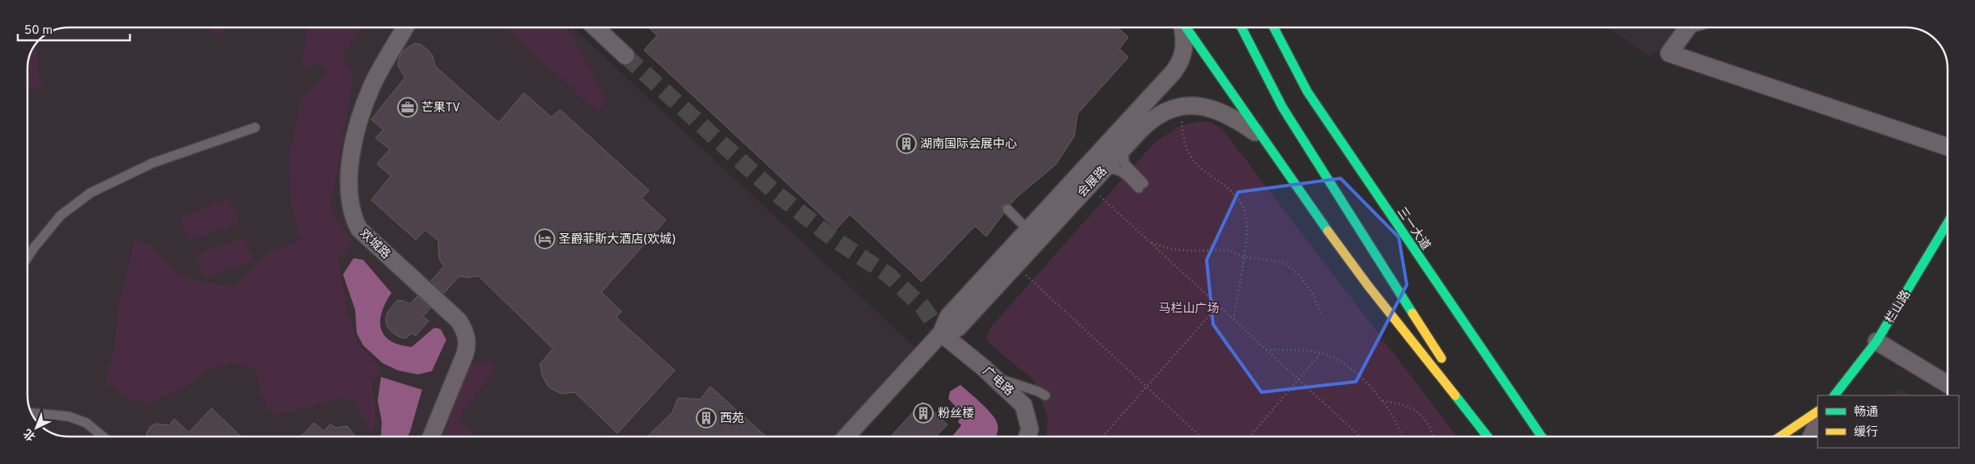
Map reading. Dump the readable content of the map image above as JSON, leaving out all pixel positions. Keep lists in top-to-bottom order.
{
  "streets": {
    "main road": ["三一大道", "栏山路"],
    "street": ["会展路", "欢城路", "广电路"]
  },
  "crossings": [
    ["会展路", "广电路"]
  ],
  "parks": ["马栏山广场"],
  "places": {
    "office": ["芒果TV"],
    "building": ["湖南国际会展中心", "粉丝楼", "西苑"],
    "hotel": ["圣爵菲斯大酒店(欢城)"]
  },
  "legend": ["畅通", "缓行"],
  "scale_bar": "50 m",
  "north": "bottom left"
}
